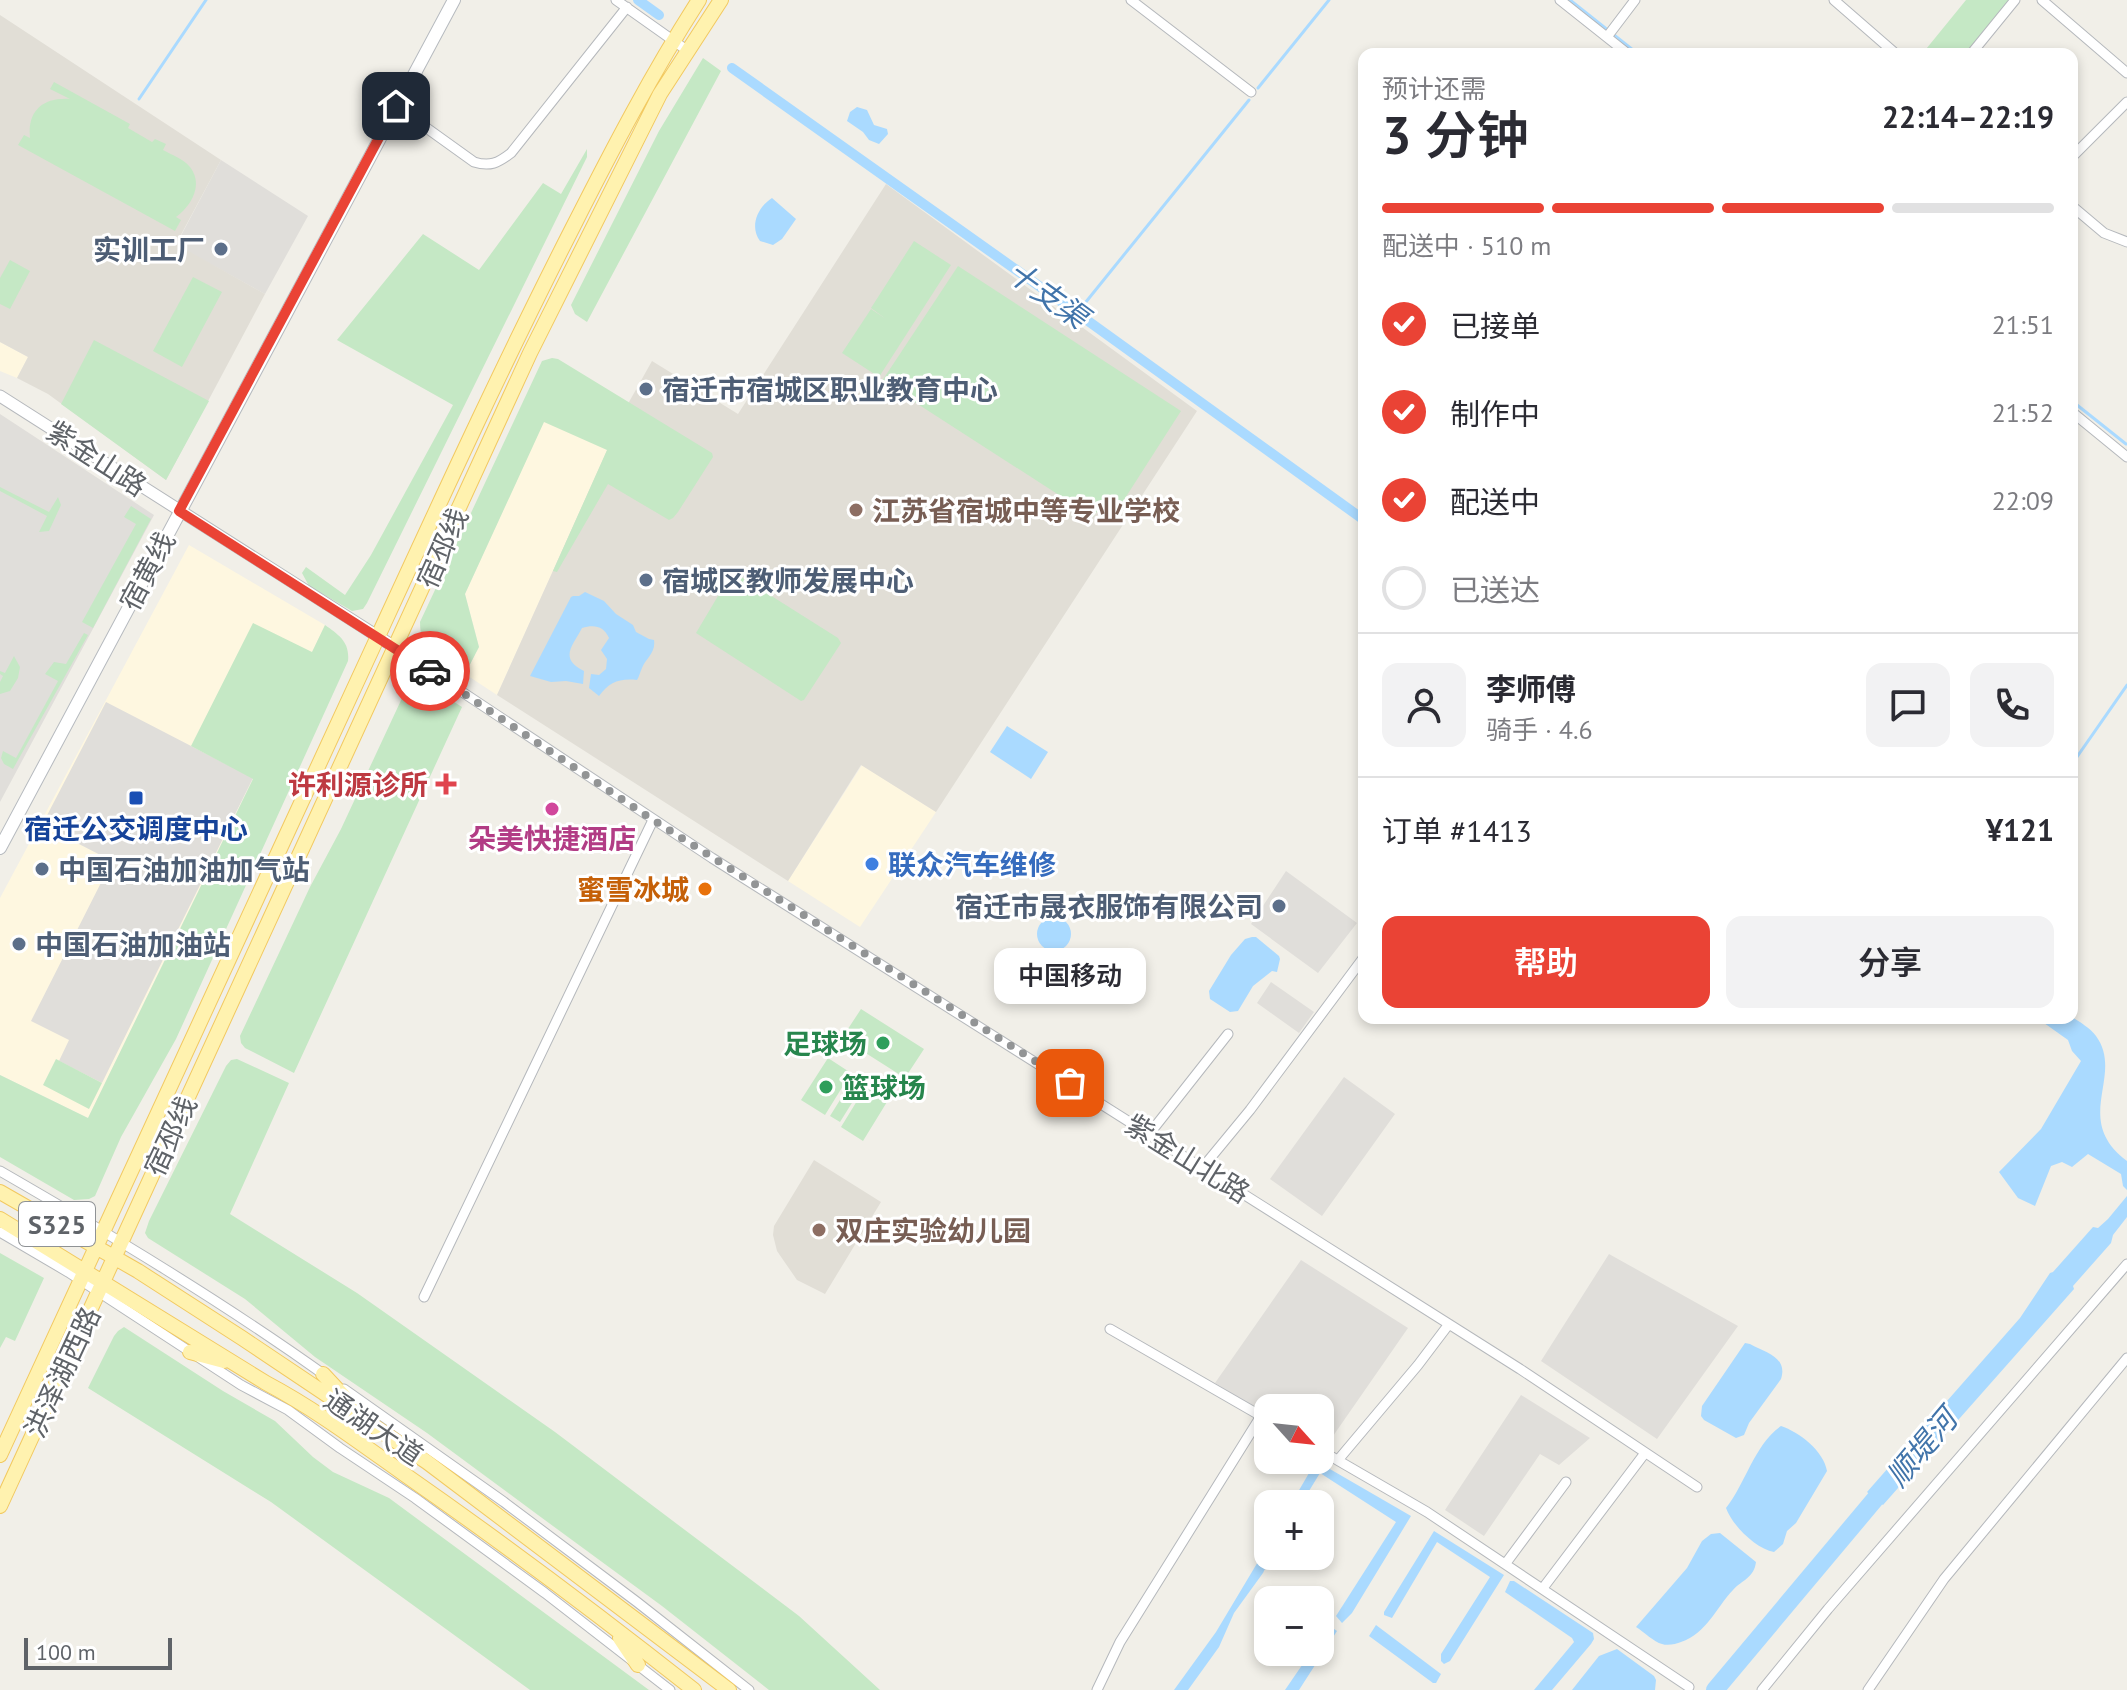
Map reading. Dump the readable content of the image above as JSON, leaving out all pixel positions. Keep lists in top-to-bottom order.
{
  "streets": {
    "main road": [
      "宿邳线",
      "宿黄线",
      "S325",
      "洪泽湖西路",
      "通湖大道"
    ],
    "street": ["紫金山路", "紫金山北路"]
  },
  "crossings": [
    ["紫金山路", "宿邳线"],
    ["紫金山路", "宿黄线"],
    ["紫金山路", "紫金山北路"],
    ["宿邳线", "紫金山北路"],
    ["宿邳线", "洪泽湖西路"],
    ["宿邳线", "通湖大道"],
    ["洪泽湖西路", "通湖大道"]
  ],
  "water": ["十支渠", "顺堤河"],
  "places": {
    "other": [
      "实训工厂",
      "宿迁市宿城区职业教育中心",
      "江苏省宿城中等专业学校",
      "宿城区教师发展中心",
      "朵美快捷酒店",
      "联众汽车维修",
      "中国石油加油加气站",
      "蜜雪冰城",
      "宿迁市晟衣服饰有限公司",
      "中国石油加油站",
      "足球场",
      "中国移动",
      "篮球场",
      "双庄实验幼儿园"
    ],
    "health": ["许利源诊所"],
    "transit": ["宿迁公交调度中心"]
  },
  "scale_bar": "100 m",
  "north": "bottom right",
  "page": {
    "heading": ["3 分钟", "预计还需", "22:14–22:19"],
    "panel": [
      "李师傅",
      "骑手 · 4.6",
      "订单 #1413",
      "¥121"
    ],
    "bar": "配送中 · 510 m",
    "list": [
      ["已接单", "21:51"],
      ["制作中", "21:52"],
      ["配送中", "22:09"],
      "已送达"
    ],
    "buttons": ["帮助", "分享"],
    "bubble": "中国移动",
    "map_buttons": ["+", "−"],
    "scale": "100 m"
  }
}
